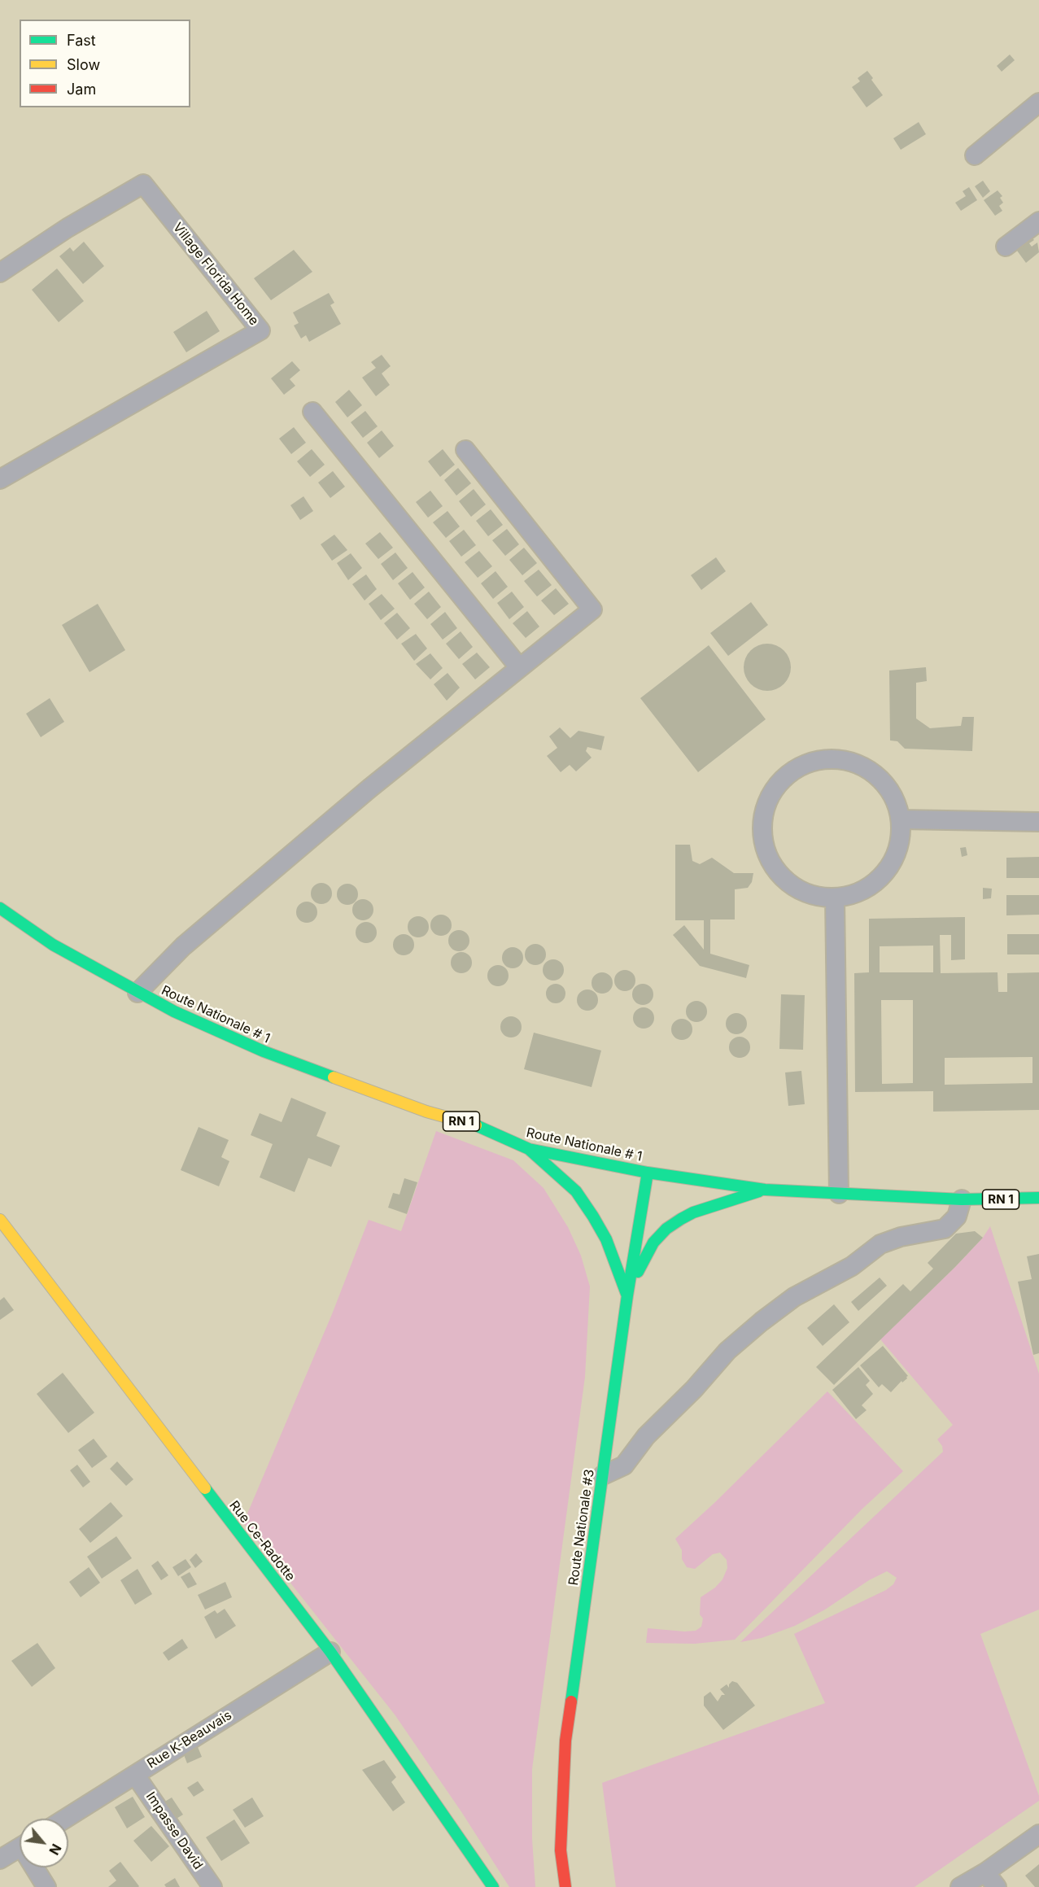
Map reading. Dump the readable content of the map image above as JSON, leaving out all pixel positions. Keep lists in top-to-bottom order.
{
  "streets": {
    "main road": [
      "Route Nationale # 1",
      "RN 1",
      "Route Nationale #3",
      "Rue Ce-Radotte"
    ],
    "street": ["Village Florida Home", "Rue K-Beauvais", "Impasse David"]
  },
  "crossings": [
    ["Route Nationale # 1", "Route Nationale #3"],
    ["Rue Ce-Radotte", "Rue K-Beauvais"],
    ["Rue K-Beauvais", "Impasse David"]
  ],
  "legend": ["Fast", "Slow", "Jam"],
  "north": "bottom right"
}
